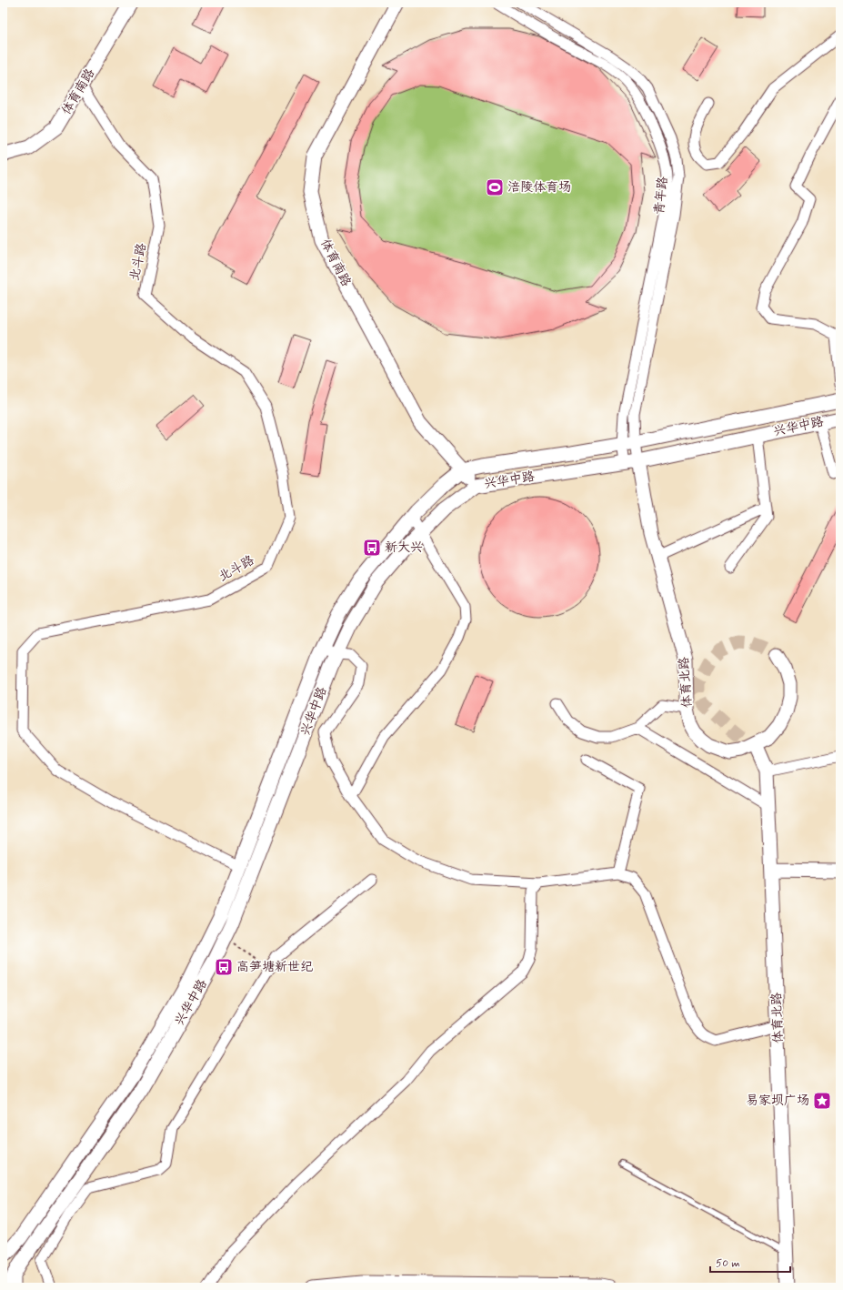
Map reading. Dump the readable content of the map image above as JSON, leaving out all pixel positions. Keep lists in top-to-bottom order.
{
  "streets": {
    "main road": ["体育南路", "兴华中路", "体育北路"],
    "street": ["青年路", "北斗路"]
  },
  "crossings": [
    ["体育南路", "北斗路"],
    ["体育南路", "兴华中路"],
    ["青年路", "兴华中路"],
    ["青年路", "体育北路"],
    ["兴华中路", "体育北路"]
  ],
  "places": {
    "sports": ["涪陵体育场"],
    "bus stop": ["新大兴", "高笋塘新世纪"],
    "place": ["易家坝广场"]
  },
  "scale_bar": "50 m"
}
